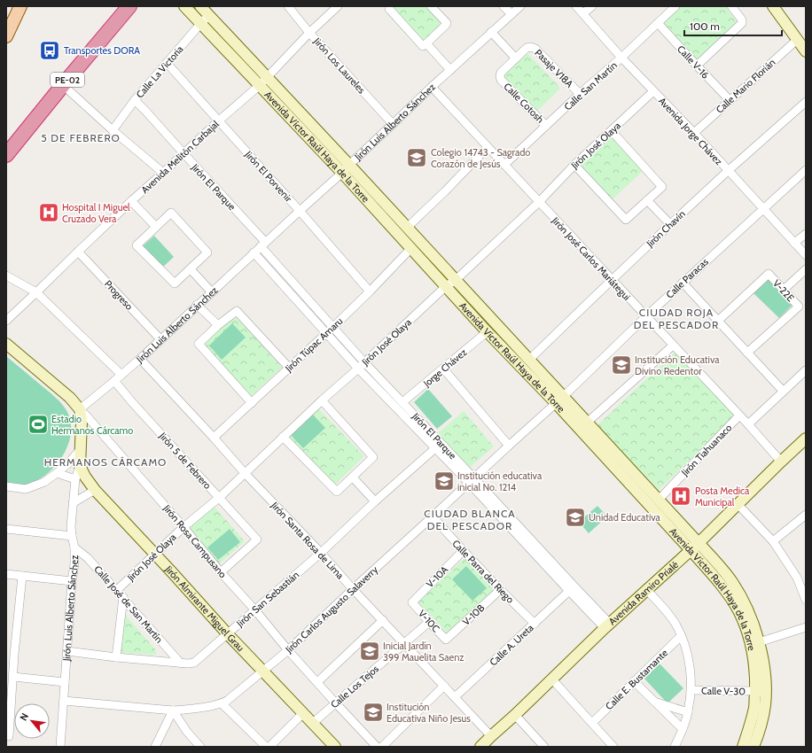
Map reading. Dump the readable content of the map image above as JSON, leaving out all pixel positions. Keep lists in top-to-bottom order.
{
  "streets": {
    "highway": ["PE-02"],
    "main road": [
      "Jirón Luis Alberto Sánchez",
      "Avenida Víctor Raúl Haya de la Torre",
      "Jirón Rosa Campusano",
      "Avenida Ramiro Prialé",
      "Jirón Almirante Miguel Grau"
    ],
    "street": [
      "Calle V-16",
      "Jirón Los Laureles",
      "Pasaje V18A",
      "Calle La Victoria",
      "Calle San Martín",
      "Calle Mario Florián",
      "Calle Cotosh",
      "Avenida Jorge Chávez",
      "Jirón José Olaya",
      "Avenida Melitón Carbajal",
      "Jirón El Porvenir",
      "Jirón El Parque",
      "Jirón Chavín",
      "Jirón José Carlos Mariátegui",
      "Calle Paracas",
      "V-22E",
      "Progreso",
      "Jirón Túpac Amaru",
      "Jorge Chávez",
      "Jirón Tiahuanaco",
      "Jirón 5 de Febrero",
      "Jirón Santa Rosa de Lima",
      "Calle Parra del Riego",
      "V-10A",
      "Jirón San Sebastián",
      "Calle José de San Martín",
      "Jirón Carlos Augusto Salaverry",
      "V-10B",
      "V-10C",
      "Calle A. Ureta",
      "Calle E. Bustamante",
      "Calle Los Tejos",
      "Calle V-30"
    ]
  },
  "crossings": [
    ["Calle V-16", "Calle San Martín"],
    ["Calle V-16", "Calle Mario Florián"],
    ["Jirón Los Laureles", "Jirón Luis Alberto Sánchez"],
    ["Jirón Los Laureles", "Avenida Melitón Carbajal"],
    ["Pasaje V18A", "Calle San Martín"],
    ["Pasaje V18A", "Calle Cotosh"],
    ["Calle La Victoria", "Avenida Víctor Raúl Haya de la Torre"],
    ["Calle La Victoria", "Jirón El Porvenir"],
    ["Calle La Victoria", "Jirón El Parque"],
    ["Calle San Martín", "Calle Cotosh"],
    ["Calle San Martín", "Avenida Jorge Chávez"],
    ["Calle San Martín", "Jirón José Carlos Mariátegui"],
    ["Calle Mario Florián", "Avenida Jorge Chávez"],
    ["Jirón Luis Alberto Sánchez", "Avenida Víctor Raúl Haya de la Torre"],
    ["Jirón Luis Alberto Sánchez", "Jirón El Porvenir"],
    ["Jirón Luis Alberto Sánchez", "Jirón El Parque"],
    ["Jirón Luis Alberto Sánchez", "Jirón José Carlos Mariátegui"],
    ["Jirón Luis Alberto Sánchez", "Progreso"],
    ["Jirón Luis Alberto Sánchez", "Jirón 5 de Febrero"],
    ["Jirón Luis Alberto Sánchez", "Jirón Santa Rosa de Lima"],
    ["Jirón Luis Alberto Sánchez", "Jirón Rosa Campusano"],
    ["Jirón Luis Alberto Sánchez", "Jirón San Sebastián"],
    ["Jirón Luis Alberto Sánchez", "Calle José de San Martín"],
    ["Jirón Luis Alberto Sánchez", "Jirón Almirante Miguel Grau"],
    ["Jirón Luis Alberto Sánchez", "Jirón Carlos Augusto Salaverry"],
    ["Avenida Jorge Chávez", "Jirón José Olaya"],
    ["Avenida Jorge Chávez", "Jirón Chavín"],
    ["Avenida Jorge Chávez", "Calle Paracas"],
    ["Jirón José Olaya", "Avenida Víctor Raúl Haya de la Torre"],
    ["Jirón José Olaya", "Jirón El Parque"],
    ["Jirón José Olaya", "Jirón José Carlos Mariátegui"],
    ["Jirón José Olaya", "Jirón 5 de Febrero"],
    ["Jirón José Olaya", "Jirón Santa Rosa de Lima"],
    ["Jirón José Olaya", "Jirón Rosa Campusano"],
    ["Jirón José Olaya", "Calle José de San Martín"],
    ["Jirón José Olaya", "Jirón Almirante Miguel Grau"],
    ["Avenida Víctor Raúl Haya de la Torre", "Avenida Melitón Carbajal"],
    ["Avenida Víctor Raúl Haya de la Torre", "Jirón Chavín"],
    ["Avenida Víctor Raúl Haya de la Torre", "Calle Paracas"],
    ["Avenida Víctor Raúl Haya de la Torre", "Jirón Túpac Amaru"],
    ["Avenida Víctor Raúl Haya de la Torre", "Jorge Chávez"],
    ["Avenida Víctor Raúl Haya de la Torre", "Jirón Tiahuanaco"],
    ["Avenida Víctor Raúl Haya de la Torre", "Avenida Ramiro Prialé"],
    ["Avenida Víctor Raúl Haya de la Torre", "Jirón Carlos Augusto Salaverry"],
    ["Avenida Víctor Raúl Haya de la Torre", "Calle V-30"],
    ["Avenida Melitón Carbajal", "Jirón El Porvenir"],
    ["Avenida Melitón Carbajal", "Jirón El Parque"],
    ["Avenida Melitón Carbajal", "Progreso"],
    ["Jirón El Porvenir", "Jirón Túpac Amaru"],
    ["Jirón El Parque", "Jirón Túpac Amaru"],
    ["Jirón El Parque", "Jorge Chávez"],
    ["Jirón El Parque", "Avenida Ramiro Prialé"],
    ["Jirón El Parque", "Jirón San Sebastián"],
    ["Jirón El Parque", "Jirón Carlos Augusto Salaverry"],
    ["Jirón El Parque", "Calle A. Ureta"],
    ["Jirón Chavín", "Jirón José Carlos Mariátegui"],
    ["Jirón José Carlos Mariátegui", "Calle Paracas"],
    ["Jirón José Carlos Mariátegui", "Jirón Tiahuanaco"],
    ["Jirón José Carlos Mariátegui", "Avenida Ramiro Prialé"],
    ["Calle Paracas", "Jirón Carlos Augusto Salaverry"],
    ["Jirón Túpac Amaru", "Jirón Santa Rosa de Lima"],
    ["Jirón 5 de Febrero", "Jirón Rosa Campusano"],
    ["Jirón Santa Rosa de Lima", "Avenida Ramiro Prialé"],
    ["Jirón Santa Rosa de Lima", "Jirón San Sebastián"],
    ["Jirón Santa Rosa de Lima", "Jirón Carlos Augusto Salaverry"],
    ["Jirón Santa Rosa de Lima", "Calle A. Ureta"],
    ["Jirón Santa Rosa de Lima", "Calle Los Tejos"],
    ["Jirón Rosa Campusano", "Jirón San Sebastián"],
    ["Jirón Rosa Campusano", "Jirón Carlos Augusto Salaverry"],
    ["Jirón Rosa Campusano", "Calle Los Tejos"],
    ["Calle Parra del Riego", "V-10A"],
    ["Calle Parra del Riego", "Jirón Carlos Augusto Salaverry"],
    ["Calle Parra del Riego", "V-10B"],
    ["Calle Parra del Riego", "Calle A. Ureta"],
    ["V-10A", "V-10C"],
    ["Jirón San Sebastián", "Calle José de San Martín"],
    ["Jirón San Sebastián", "Jirón Almirante Miguel Grau"],
    ["Jirón Almirante Miguel Grau", "Jirón Carlos Augusto Salaverry"],
    ["Jirón Almirante Miguel Grau", "Calle Los Tejos"],
    ["V-10B", "V-10C"],
    ["V-10C", "Calle Los Tejos"]
  ],
  "districts": [
    "5 DE FEBRERO",
    "CIUDAD ROJA DEL PESCADOR",
    "HERMANOS CÁRCAMO",
    "CIUDAD BLANCA DEL PESCADOR"
  ],
  "places": {
    "bus stop": ["Transportes DORA"],
    "school or university": [
      "Colegio 14743 - Sagrado Corazón de Jesús",
      "Institución Educativa Divino Redentor",
      "Institución educativa inicial No. 1214",
      "Unidad Educativa",
      "Inicial Jardín 399 Mauelita Saenz",
      "Institución Educativa Niño Jesus"
    ],
    "hospital": ["Hospital I Miguel Cruzado Vera", "Posta Medica Municipal"],
    "sports": ["Estadio Hermanos Cárcamo"]
  },
  "scale_bar": "100 m",
  "north": "top left"
}
